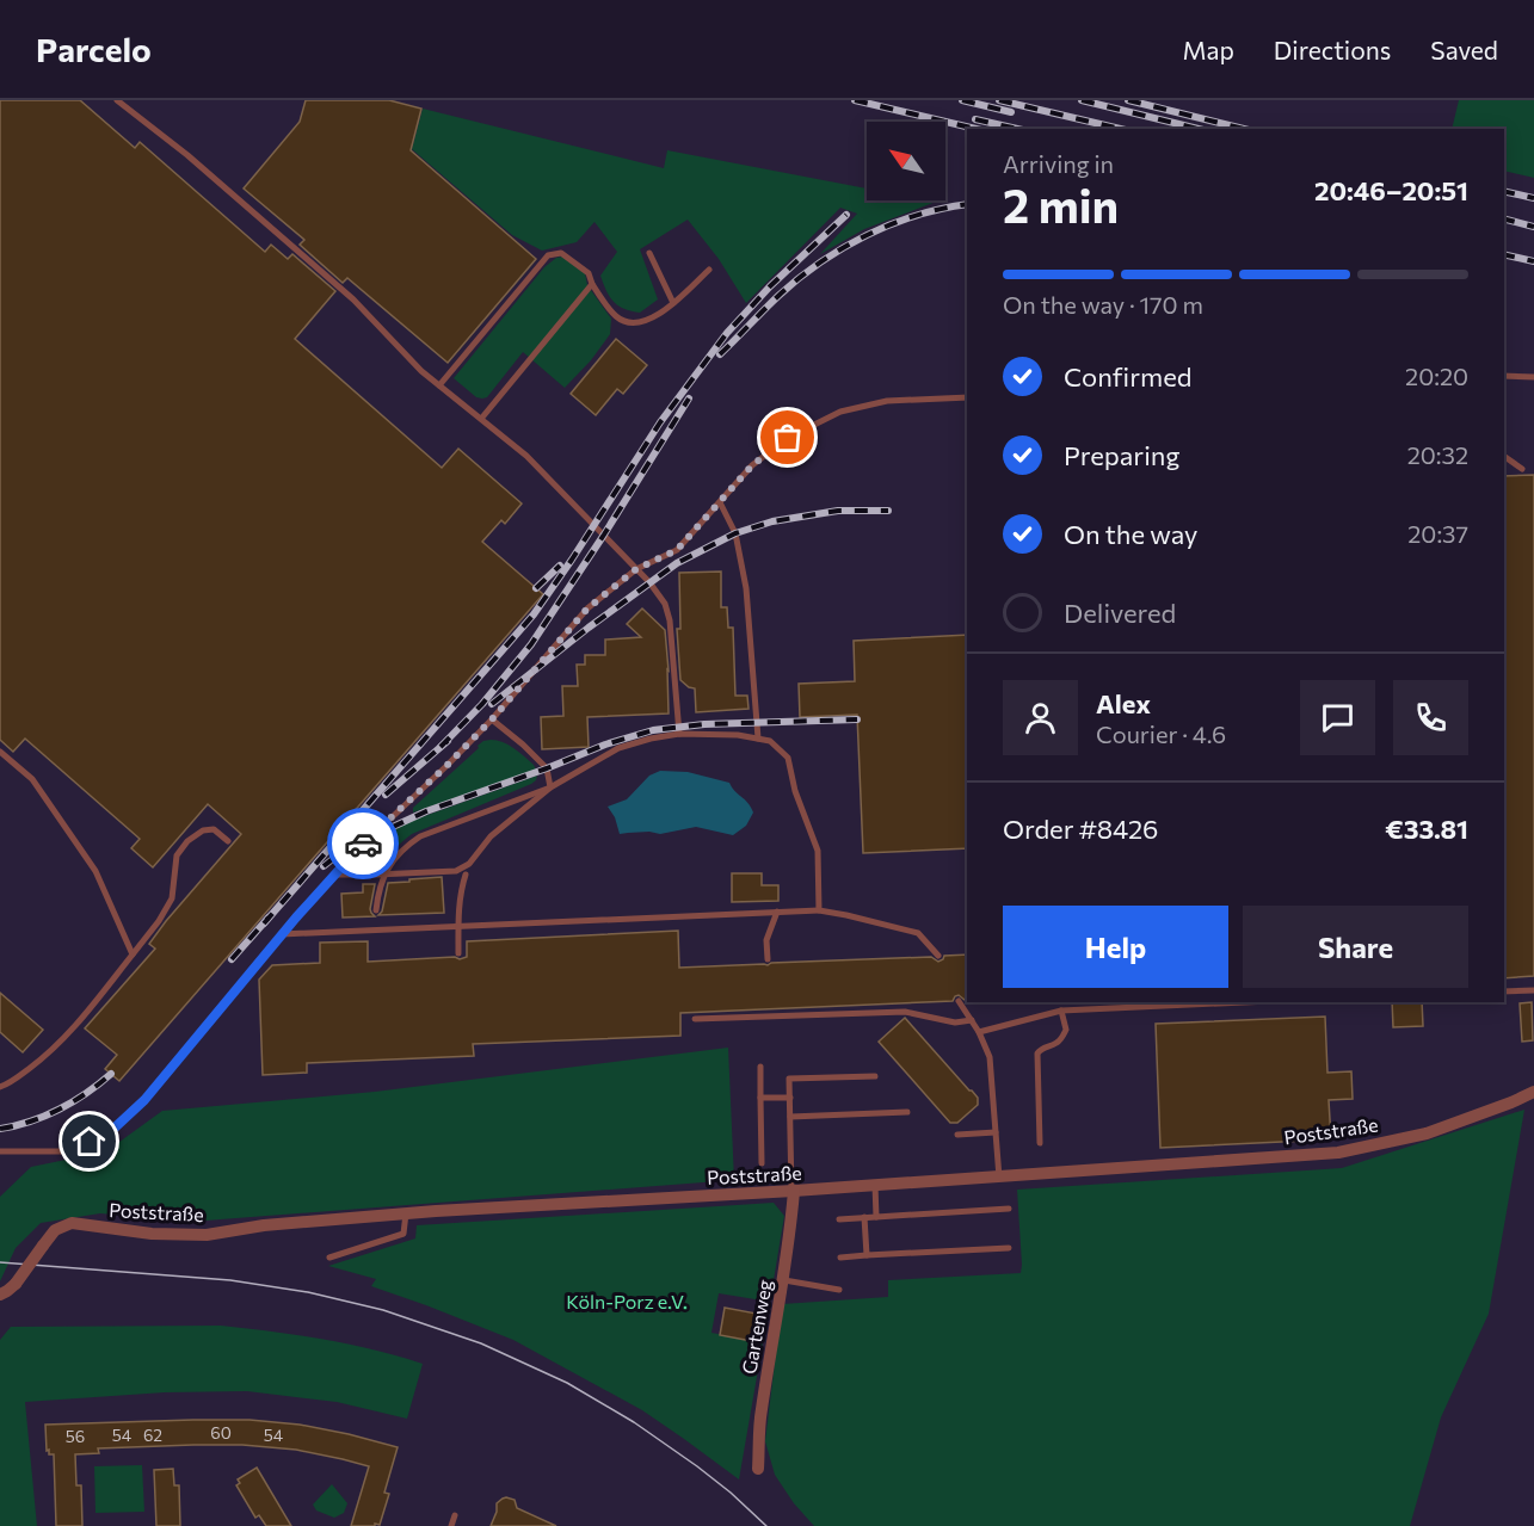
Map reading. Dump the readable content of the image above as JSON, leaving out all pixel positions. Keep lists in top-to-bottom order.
{
  "streets": {
    "street": ["Poststraße", "Gartenweg"]
  },
  "crossings": [
    ["Poststraße", "Gartenweg"]
  ],
  "parks": ["Köln-Porz e.V."],
  "house_numbers": [
    "60",
    "54",
    "62",
    "54",
    "56"
  ],
  "north": "top left",
  "page": {
    "header": "Parcelo",
    "nav": ["Map", "Directions", "Saved"],
    "heading": ["2 min", "Arriving in", "20:46–20:51"],
    "panel": [
      "Alex",
      "Courier · 4.6",
      "Order #8426",
      "€33.81"
    ],
    "bar": "On the way · 170 m",
    "list": [
      ["Confirmed", "20:20"],
      ["Preparing", "20:32"],
      ["On the way", "20:37"],
      "Delivered"
    ],
    "buttons": ["Help", "Share"]
  }
}
